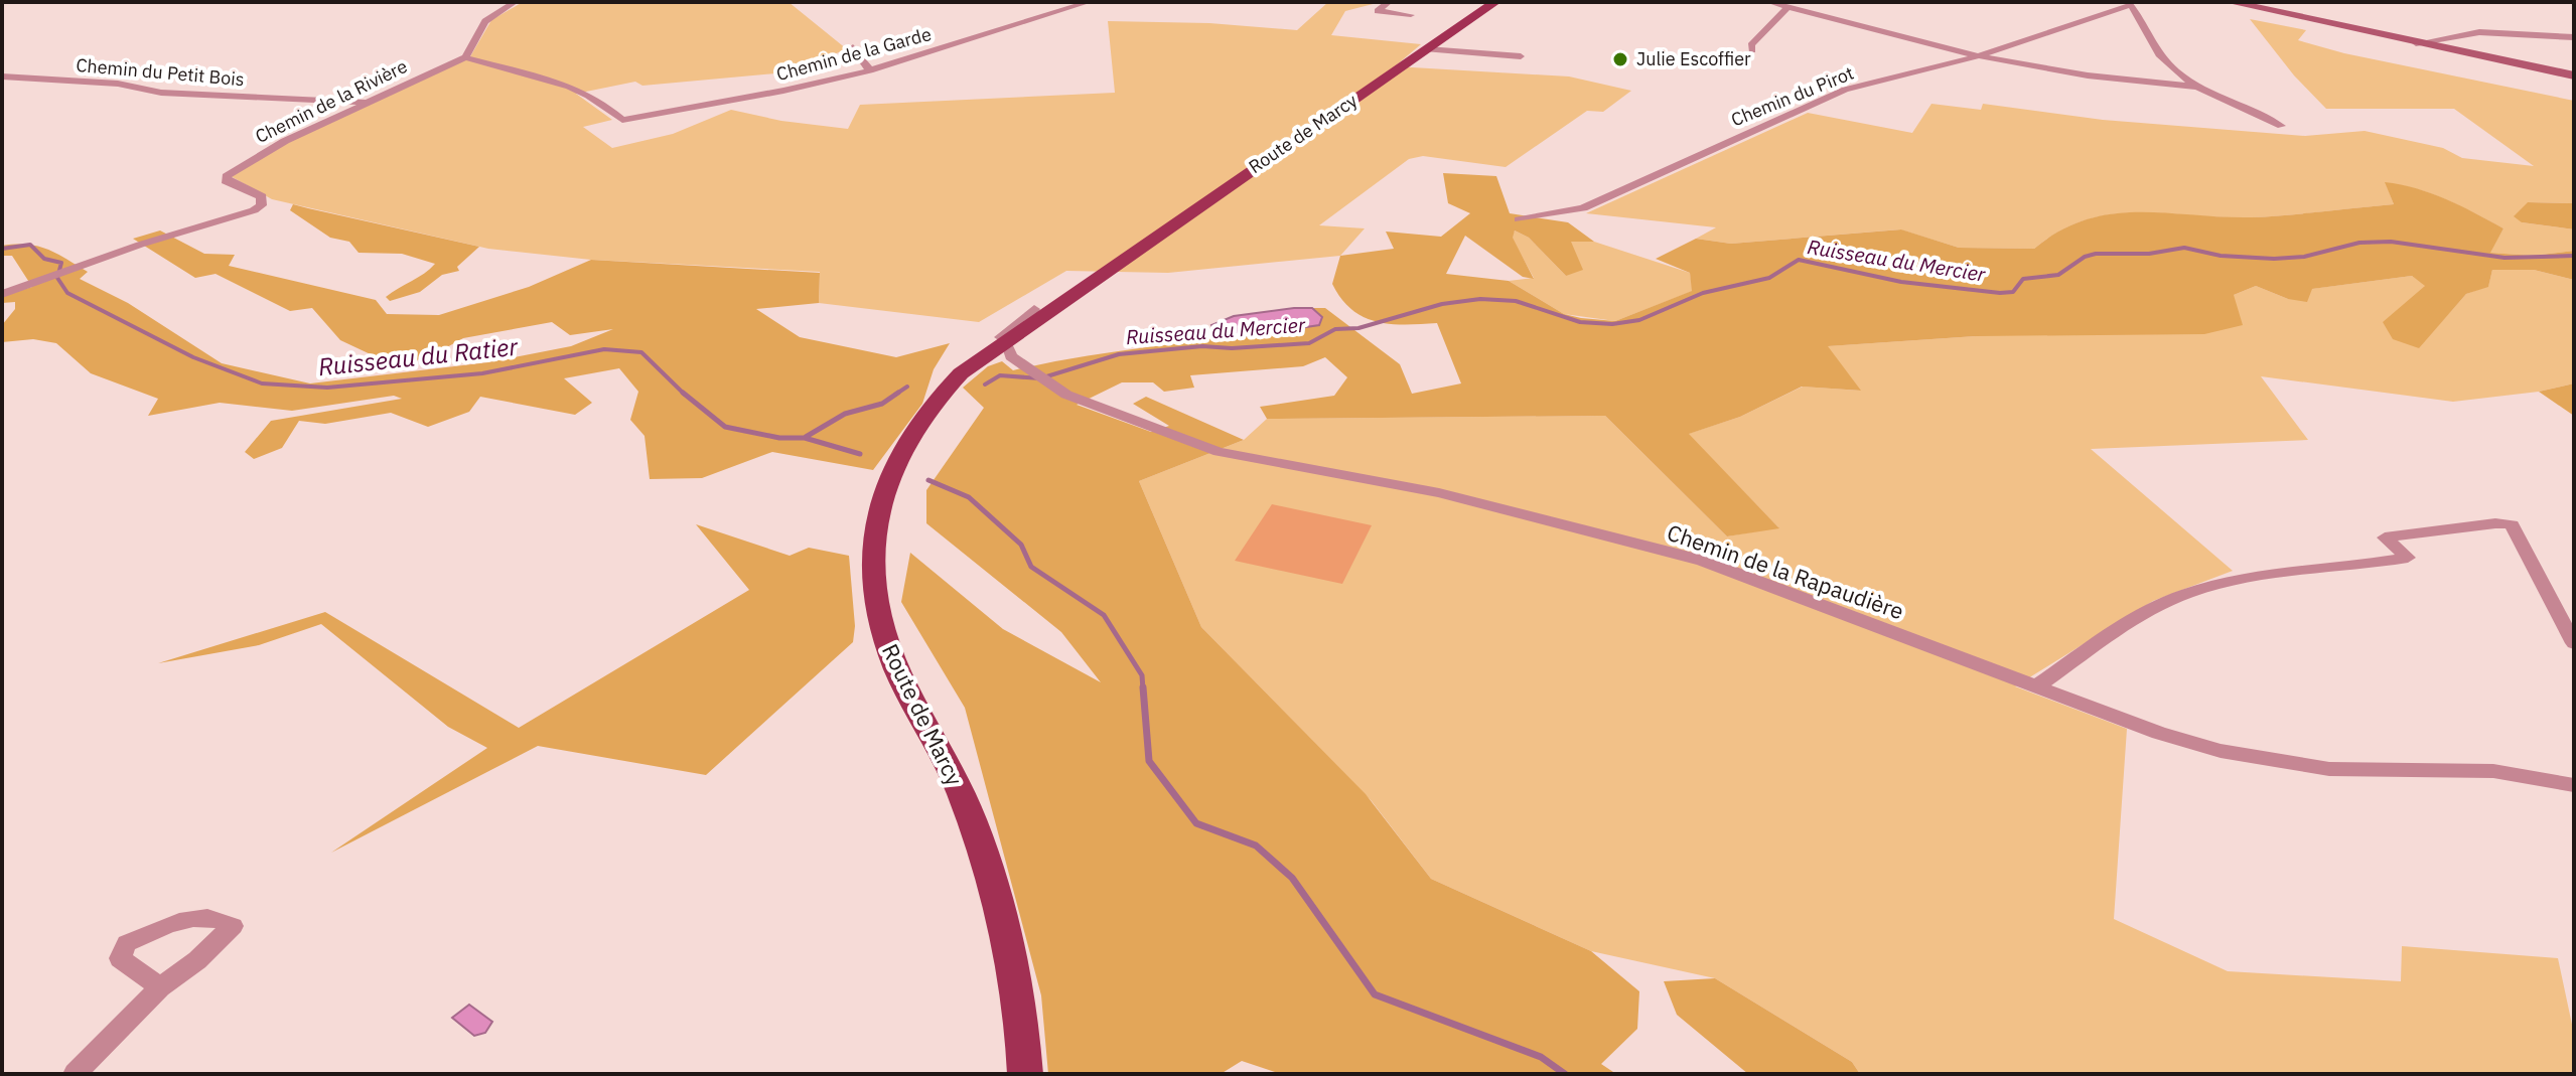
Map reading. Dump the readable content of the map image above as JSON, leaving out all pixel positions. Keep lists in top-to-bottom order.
{
  "streets": {
    "main road": ["Route de Marcy"],
    "street": [
      "Chemin de la Garde",
      "Chemin du Petit Bois",
      "Chemin du Pirot",
      "Chemin de la Rivière",
      "Chemin de la Rapaudière"
    ]
  },
  "crossings": [
    ["Chemin de la Garde", "Chemin de la Rivière"],
    ["Chemin du Petit Bois", "Chemin de la Rivière"],
    ["Route de Marcy", "Chemin de la Rapaudière"]
  ],
  "water": ["Ruisseau du Mercier", "Ruisseau du Ratier"],
  "places": ["Julie Escoffier"]
}
